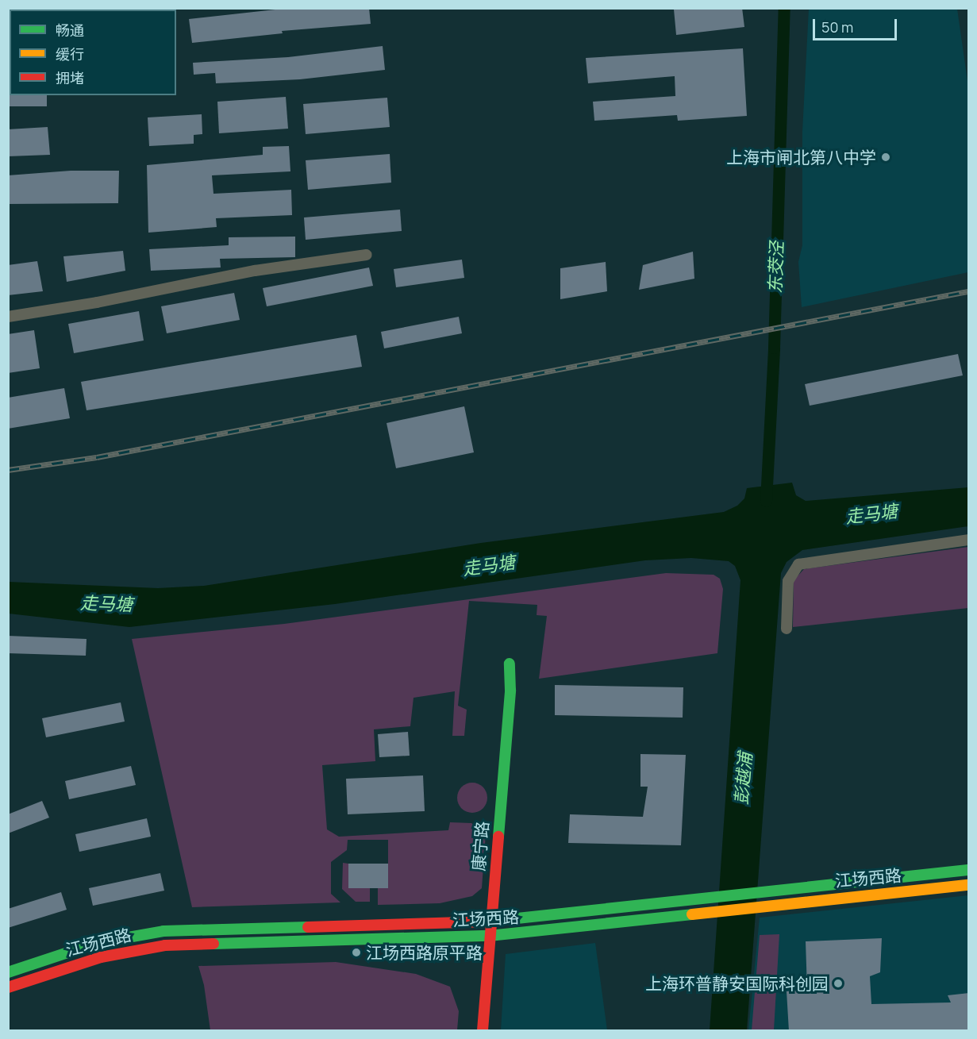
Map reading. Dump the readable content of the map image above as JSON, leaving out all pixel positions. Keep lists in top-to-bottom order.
{
  "streets": {
    "main road": ["康宁路", "江场西路"]
  },
  "crossings": [
    ["康宁路", "江场西路"]
  ],
  "water": ["东茭泾", "走马塘", "彭越浦"],
  "places": ["上海市闸北第八中学", "江场西路原平路", "上海环普静安国际科创园"],
  "legend": ["畅通", "缓行", "拥堵"],
  "scale_bar": "50 m"
}
